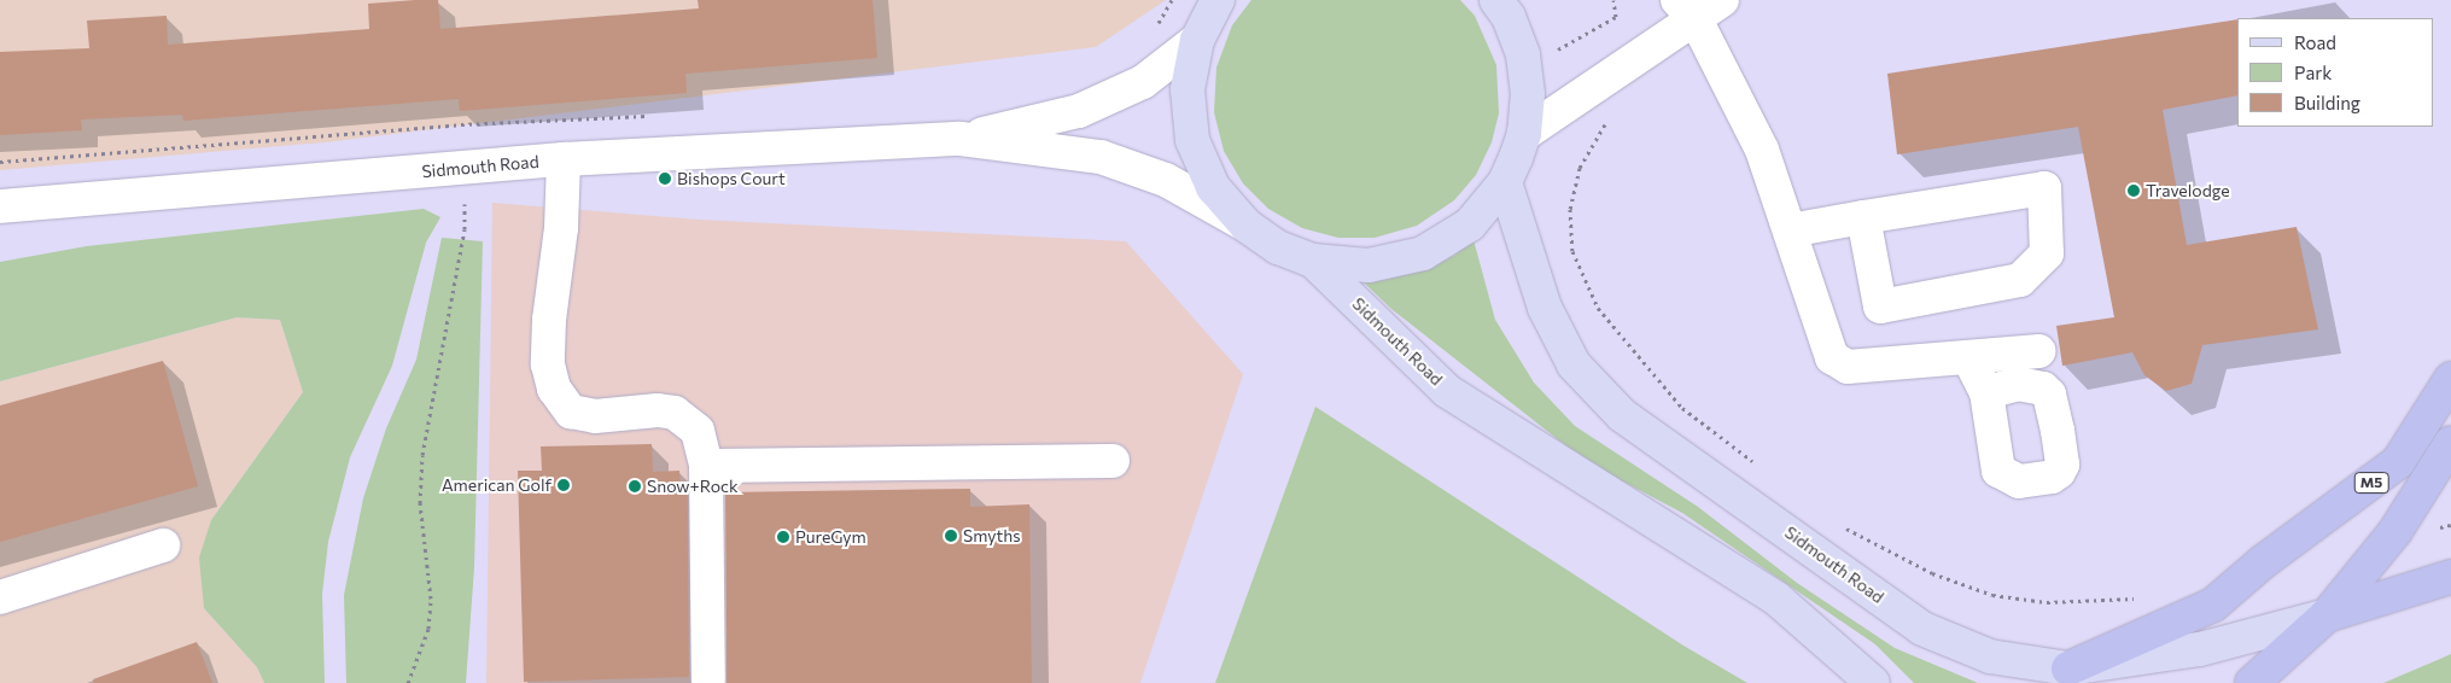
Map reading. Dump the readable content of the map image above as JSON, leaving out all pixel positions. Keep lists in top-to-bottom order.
{
  "streets": {
    "highway": ["M5"],
    "main road": ["Sidmouth Road"]
  },
  "crossings": [
    ["Sidmouth Road", "M5"]
  ],
  "places": [
    "Bishops Court",
    "Travelodge",
    "American Golf",
    "Snow+Rock",
    "Smyths",
    "PureGym"
  ],
  "legend": ["Road", "Park", "Building"]
}
